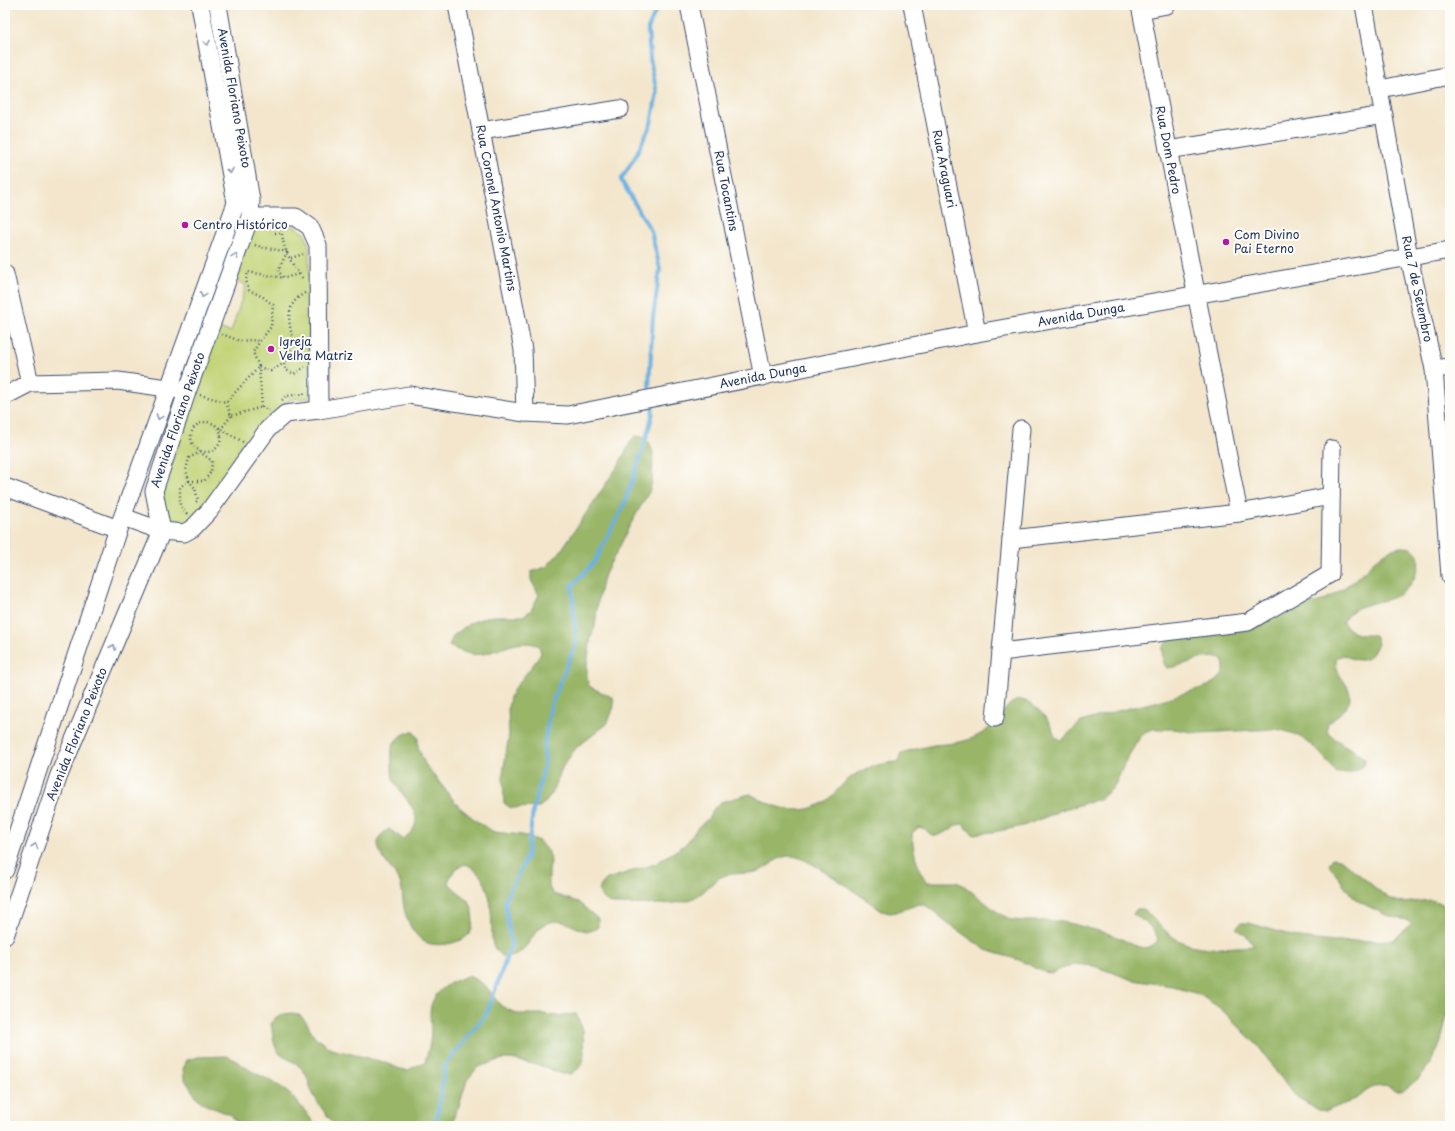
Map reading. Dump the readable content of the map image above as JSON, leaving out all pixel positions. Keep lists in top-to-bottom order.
{
  "streets": {
    "street": [
      "Avenida Floriano Peixoto",
      "Rua Dom Pedro",
      "Rua Araguari",
      "Rua Tocantins",
      "Rua Coronel Antonio Martins",
      "Rua 7 de Setembro",
      "Avenida Dunga"
    ]
  },
  "crossings": [
    ["Avenida Floriano Peixoto", "Avenida Dunga"],
    ["Rua Dom Pedro", "Avenida Dunga"],
    ["Rua Araguari", "Avenida Dunga"],
    ["Rua Tocantins", "Avenida Dunga"],
    ["Rua Coronel Antonio Martins", "Avenida Dunga"],
    ["Rua 7 de Setembro", "Avenida Dunga"]
  ],
  "places": ["Centro Histórico", "Com Divino Pai Eterno", "Igreja Velha Matriz"]
}
